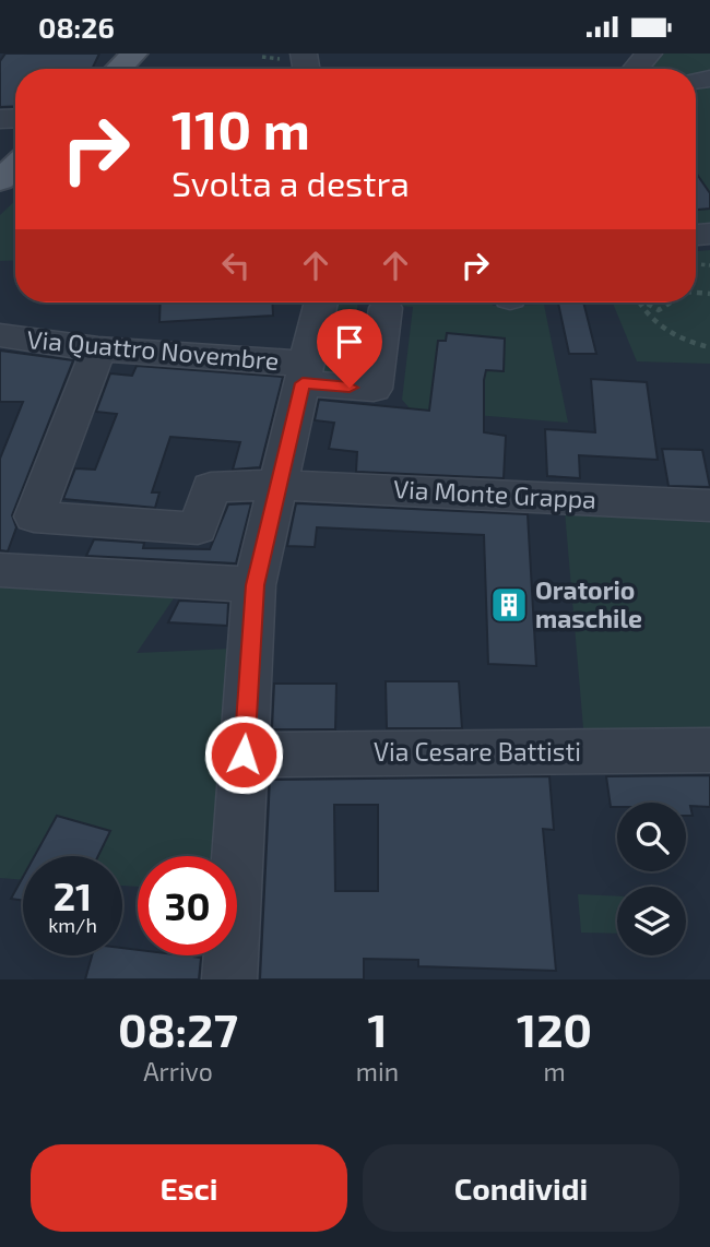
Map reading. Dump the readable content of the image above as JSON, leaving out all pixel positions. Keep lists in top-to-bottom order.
{
  "streets": {
    "street": ["Via Quattro Novembre", "Via Monte Grappa", "Via Cesare Battisti"]
  },
  "crossings": [
    ["Via Quattro Novembre", "Via Monte Grappa"]
  ],
  "places": {
    "building": ["Oratorio maschile"]
  },
  "page": {
    "status": "08:26",
    "turn": ["110 m", "Svolta a destra"],
    "speed": "21 km/h",
    "limit": "30",
    "eta": [
      "08:27",
      "Arrivo",
      "1",
      "min",
      "120",
      "m"
    ],
    "buttons": ["Esci", "Condividi"]
  }
}
